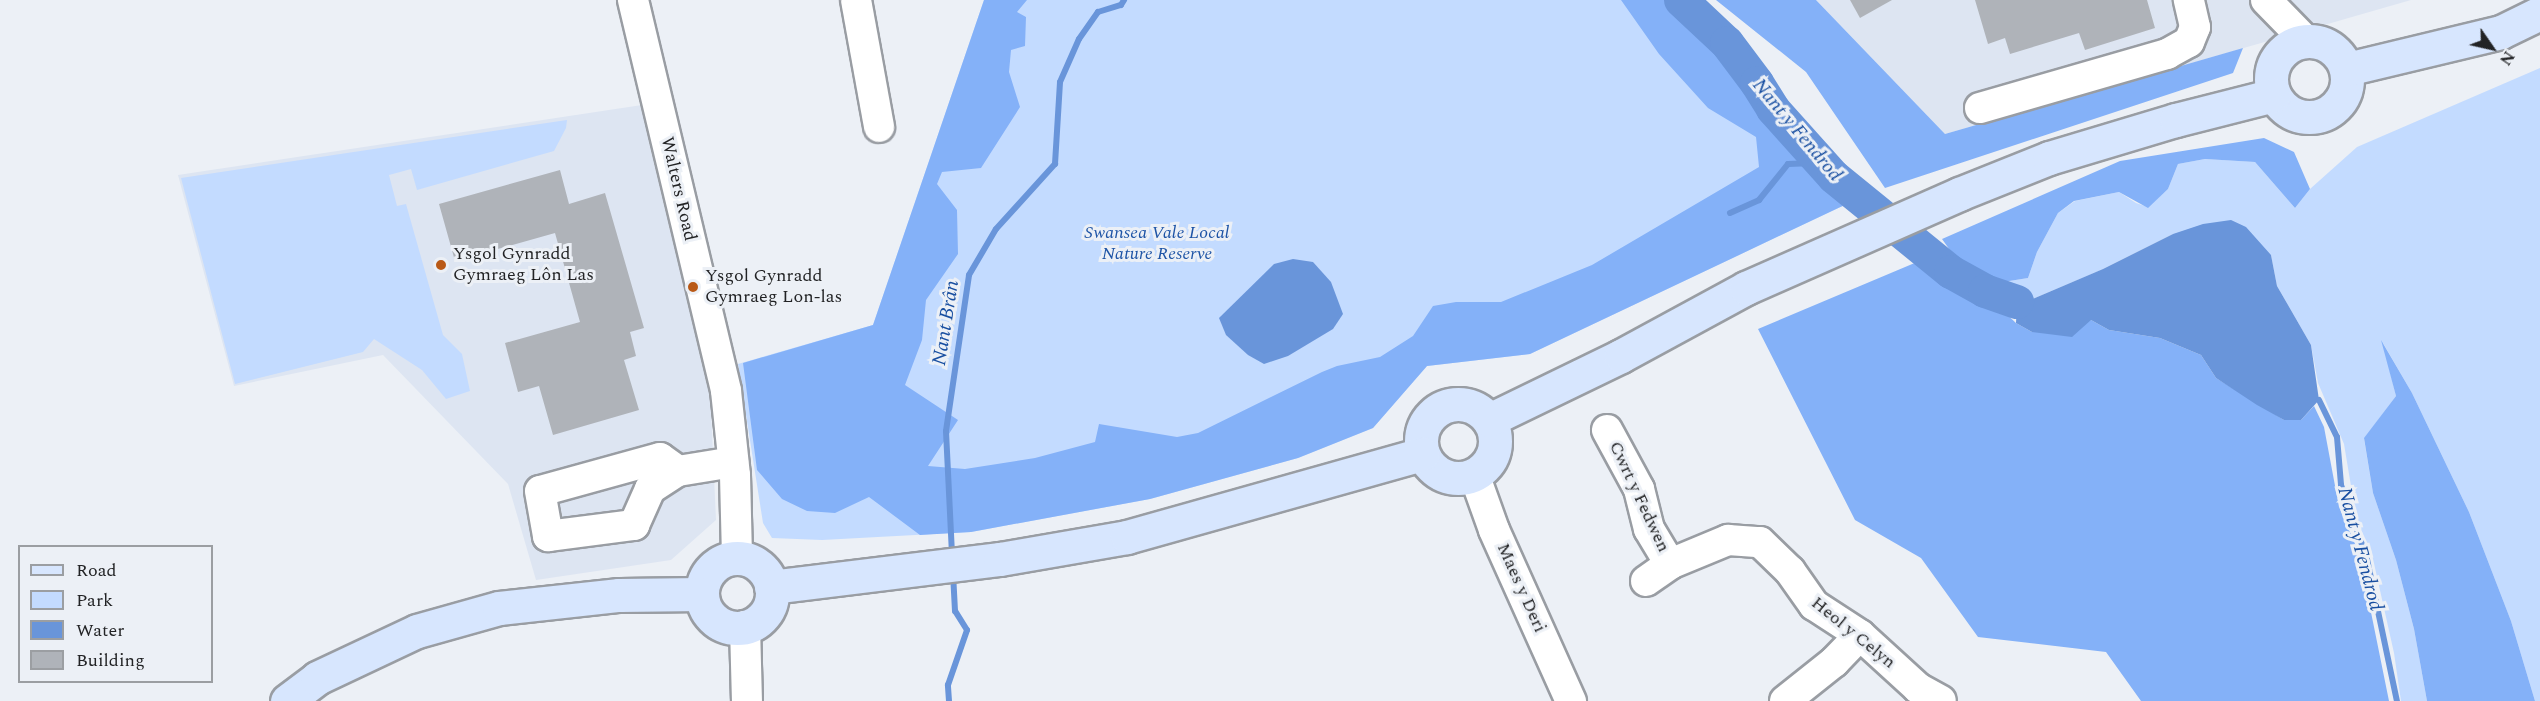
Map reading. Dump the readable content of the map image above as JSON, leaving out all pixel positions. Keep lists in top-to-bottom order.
{
  "streets": {
    "street": [
      "Walters Road",
      "Cwrt y Fedwen",
      "Maes y Deri",
      "Heol y Celyn"
    ]
  },
  "crossings": [
    ["Cwrt y Fedwen", "Heol y Celyn"]
  ],
  "water": ["Nant y Fendrod", "Nant Brân"],
  "parks": ["Swansea Vale Local Nature Reserve"],
  "places": ["Ysgol Gynradd Gymraeg Lôn Las", "Ysgol Gynradd Gymraeg Lon-las"],
  "legend": [
    "Road",
    "Park",
    "Water",
    "Building"
  ],
  "north": "bottom right"
}
